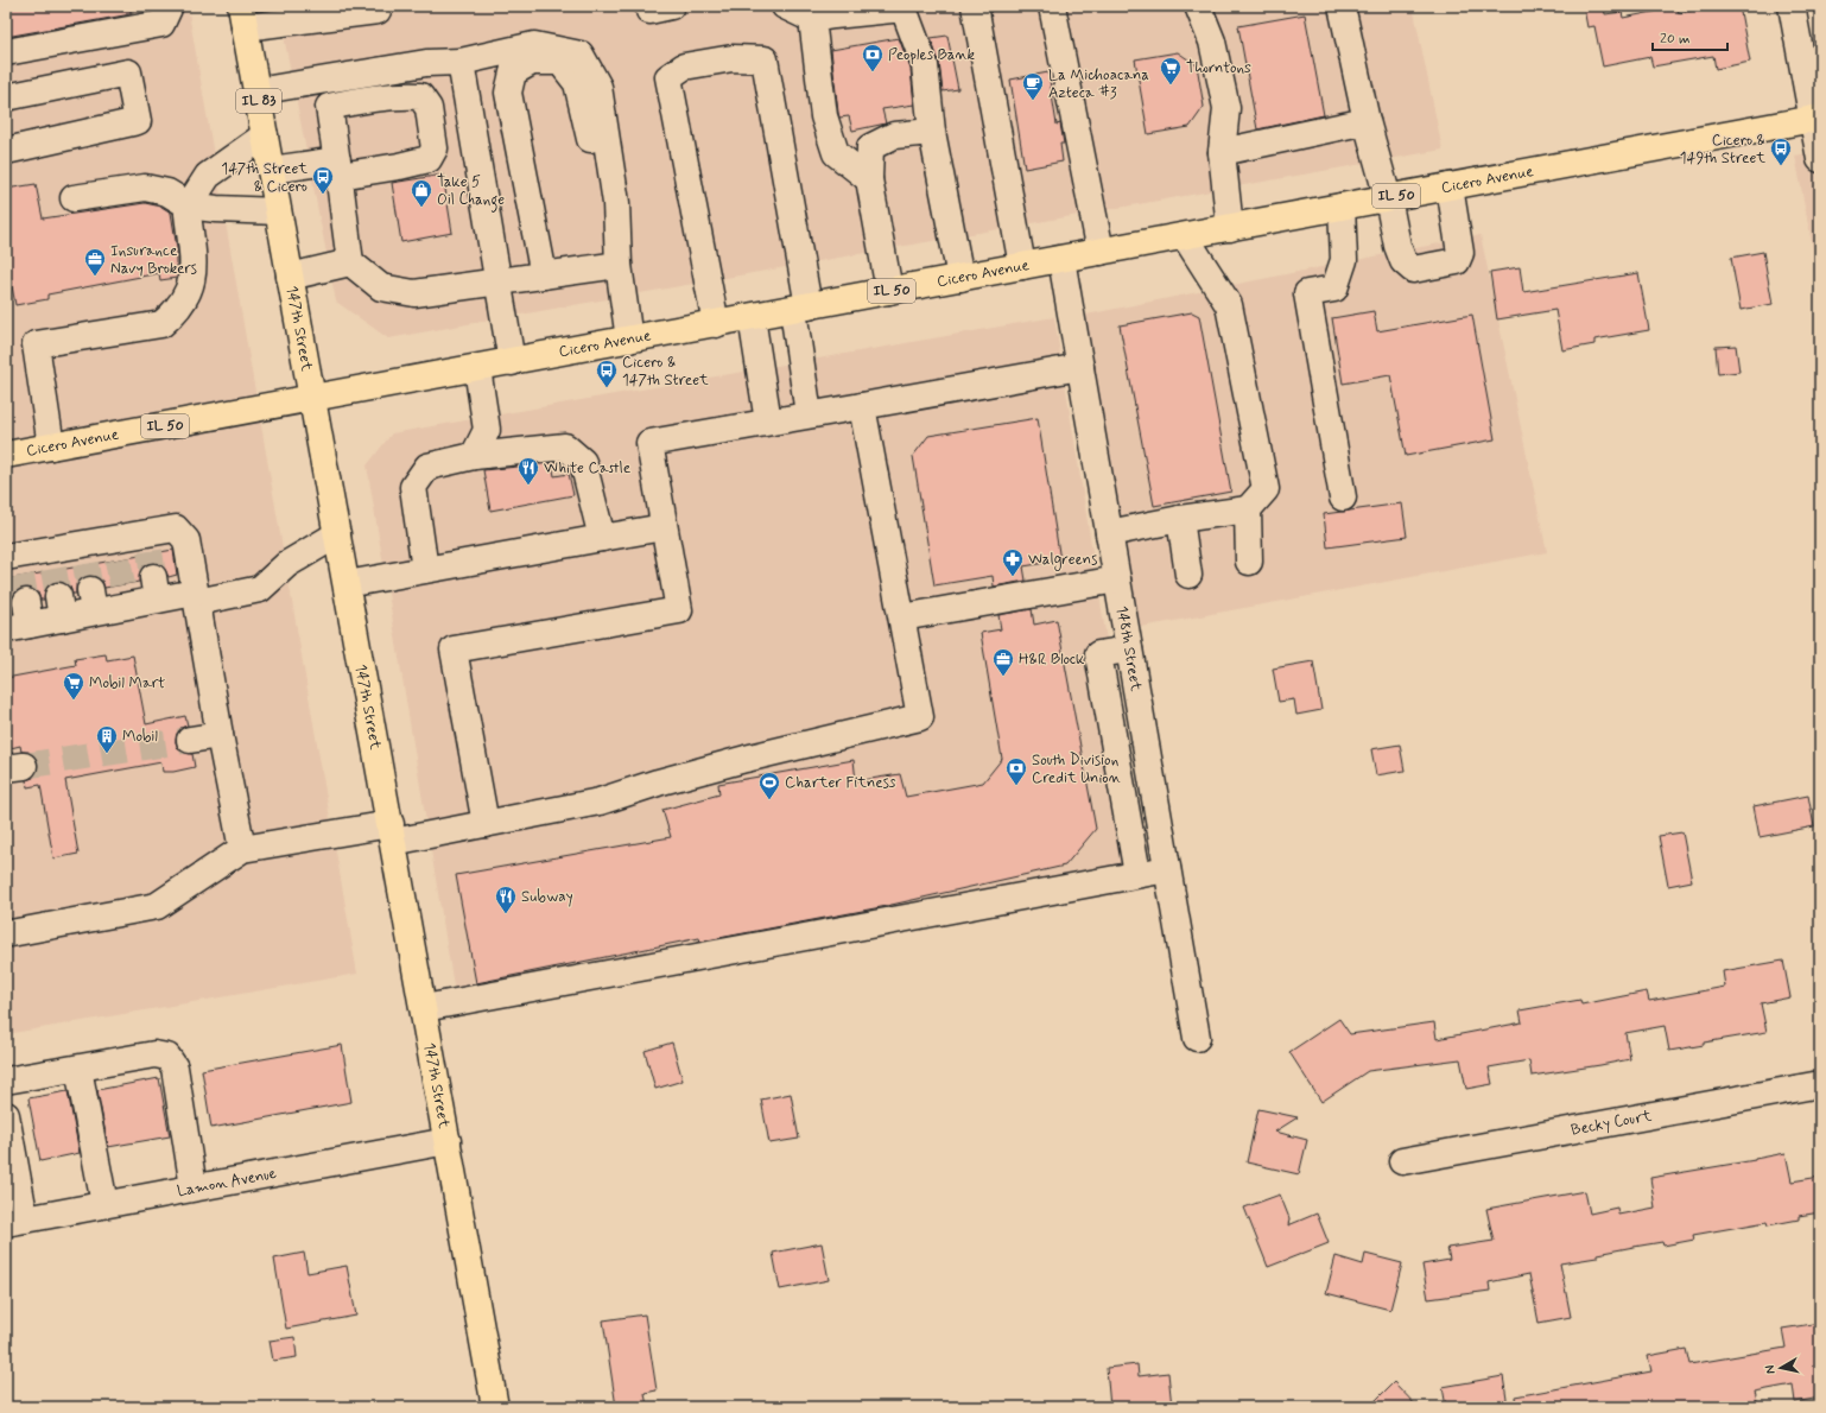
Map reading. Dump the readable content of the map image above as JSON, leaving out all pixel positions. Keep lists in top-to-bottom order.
{
  "streets": {
    "main road": [
      "IL 83",
      "Cicero Avenue",
      "IL 50",
      "147th Street"
    ],
    "street": ["148th Street", "Becky Court", "Lamon Avenue"]
  },
  "crossings": [
    ["Cicero Avenue", "147th Street"],
    ["Cicero Avenue", "148th Street"],
    ["147th Street", "Lamon Avenue"]
  ],
  "places": {
    "bank": ["Peoples Bank", "South Division Credit Union"],
    "supermarket": ["Thorntons", "Mobil Mart"],
    "cafe": ["La Michoacana Azteca #3"],
    "bus stop": ["Cicero & 149th Street", "147th Street & Cicero", "Cicero & 147th Street"],
    "shop": ["Take 5 Oil Change"],
    "office": ["Insurance Navy Brokers", "H&R Block"],
    "restaurant": ["White Castle", "Subway"],
    "pharmacy": ["Walgreens"],
    "building": ["Mobil"],
    "sports": ["Charter Fitness"]
  },
  "scale_bar": "20 m",
  "north": "left"
}
